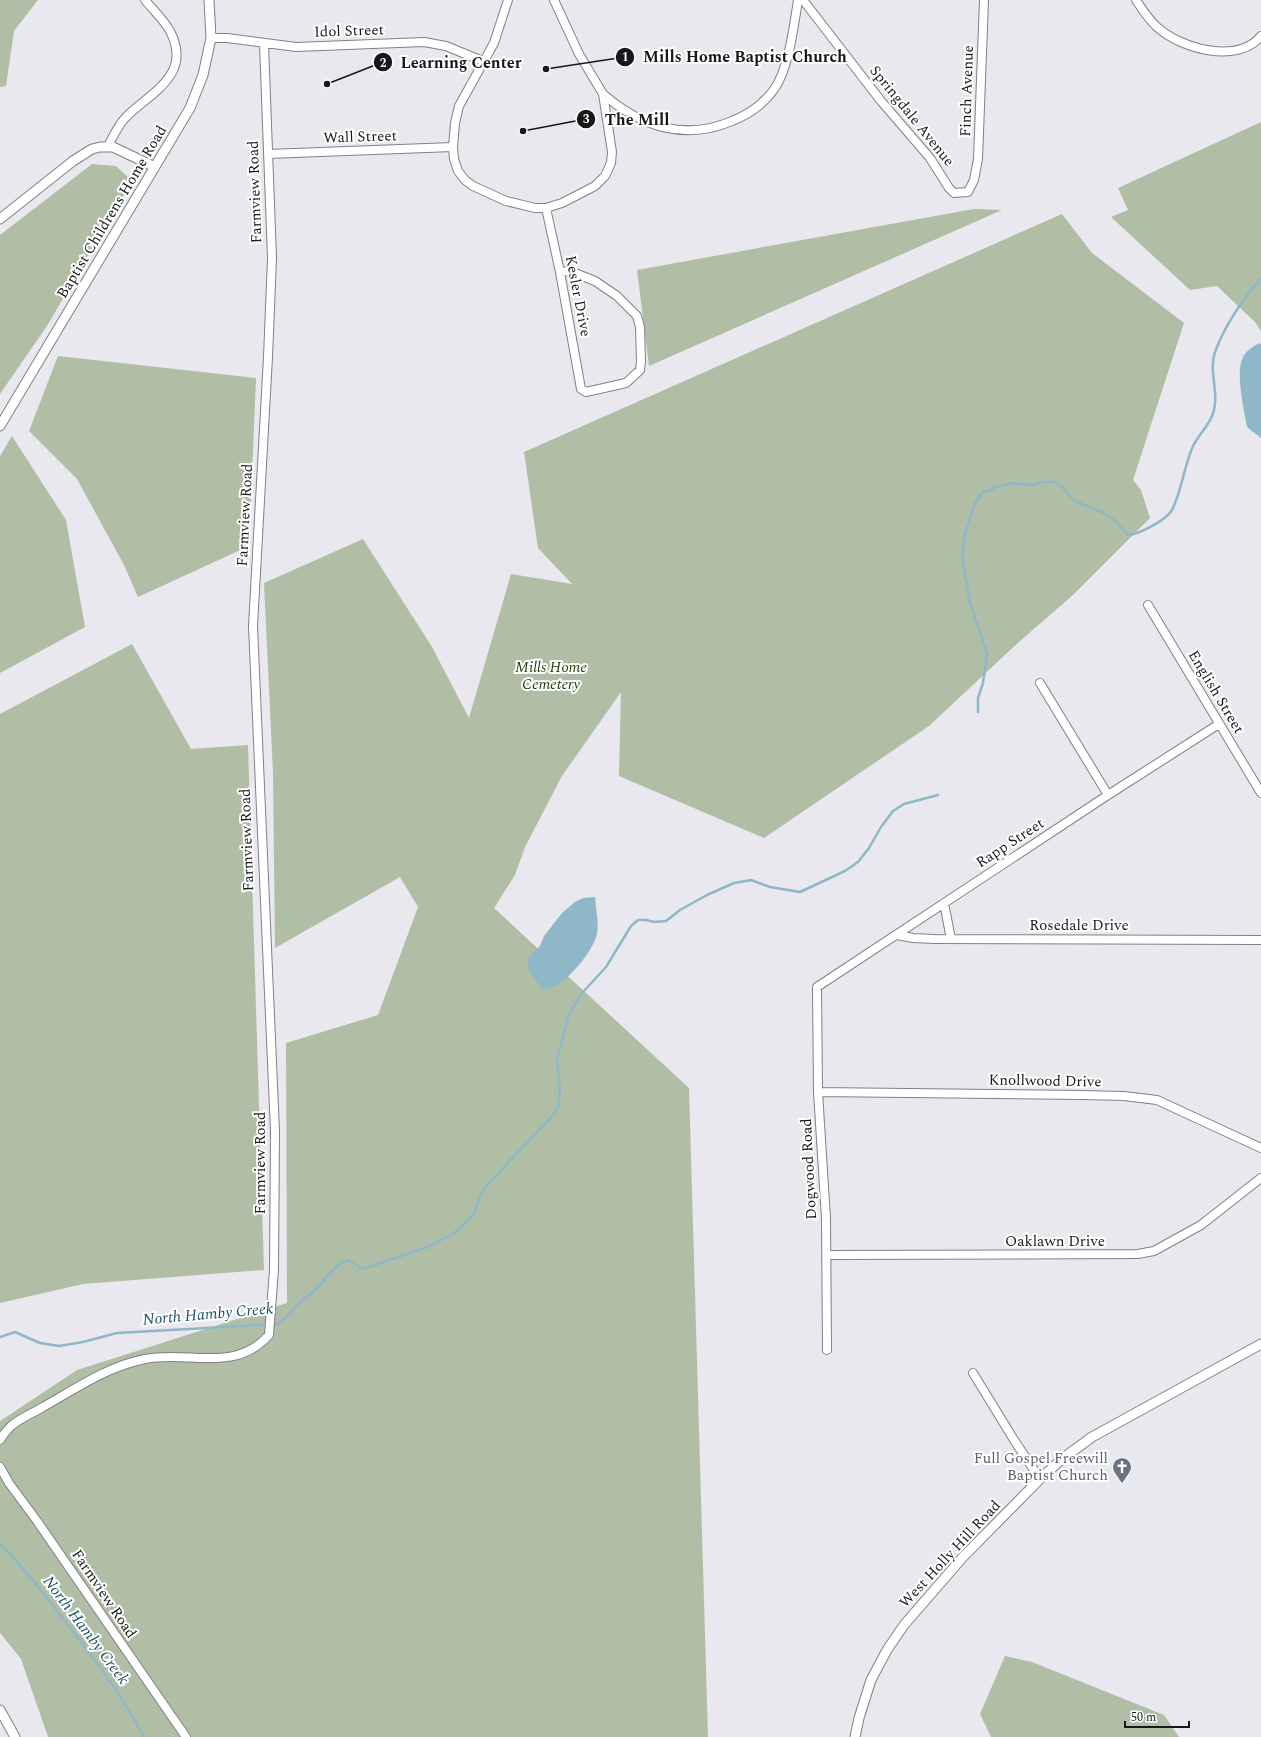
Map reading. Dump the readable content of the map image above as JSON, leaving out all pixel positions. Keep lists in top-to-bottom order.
{
  "streets": {
    "street": [
      "Idol Street",
      "Finch Avenue",
      "Springdale Avenue",
      "Wall Street",
      "Farmview Road",
      "Baptist Childrens Home Road",
      "Kesler Drive",
      "English Street",
      "Rapp Street",
      "Rosedale Drive",
      "Knollwood Drive",
      "Dogwood Road",
      "Oaklawn Drive",
      "West Holly Hill Road"
    ]
  },
  "crossings": [
    ["Idol Street", "Farmview Road"],
    ["Idol Street", "Baptist Childrens Home Road"],
    ["Finch Avenue", "Springdale Avenue"],
    ["Wall Street", "Farmview Road"],
    ["English Street", "Rapp Street"],
    ["Rapp Street", "Rosedale Drive"],
    ["Rapp Street", "Dogwood Road"],
    ["Knollwood Drive", "Dogwood Road"],
    ["Dogwood Road", "Oaklawn Drive"]
  ],
  "water": ["North Hamby Creek"],
  "parks": ["Mills Home Cemetery"],
  "places": {
    "other": ["Mills Home Baptist Church", "Learning Center", "The Mill"],
    "church": ["Full Gospel Freewill Baptist Church"]
  },
  "scale_bar": "50 m"
}
